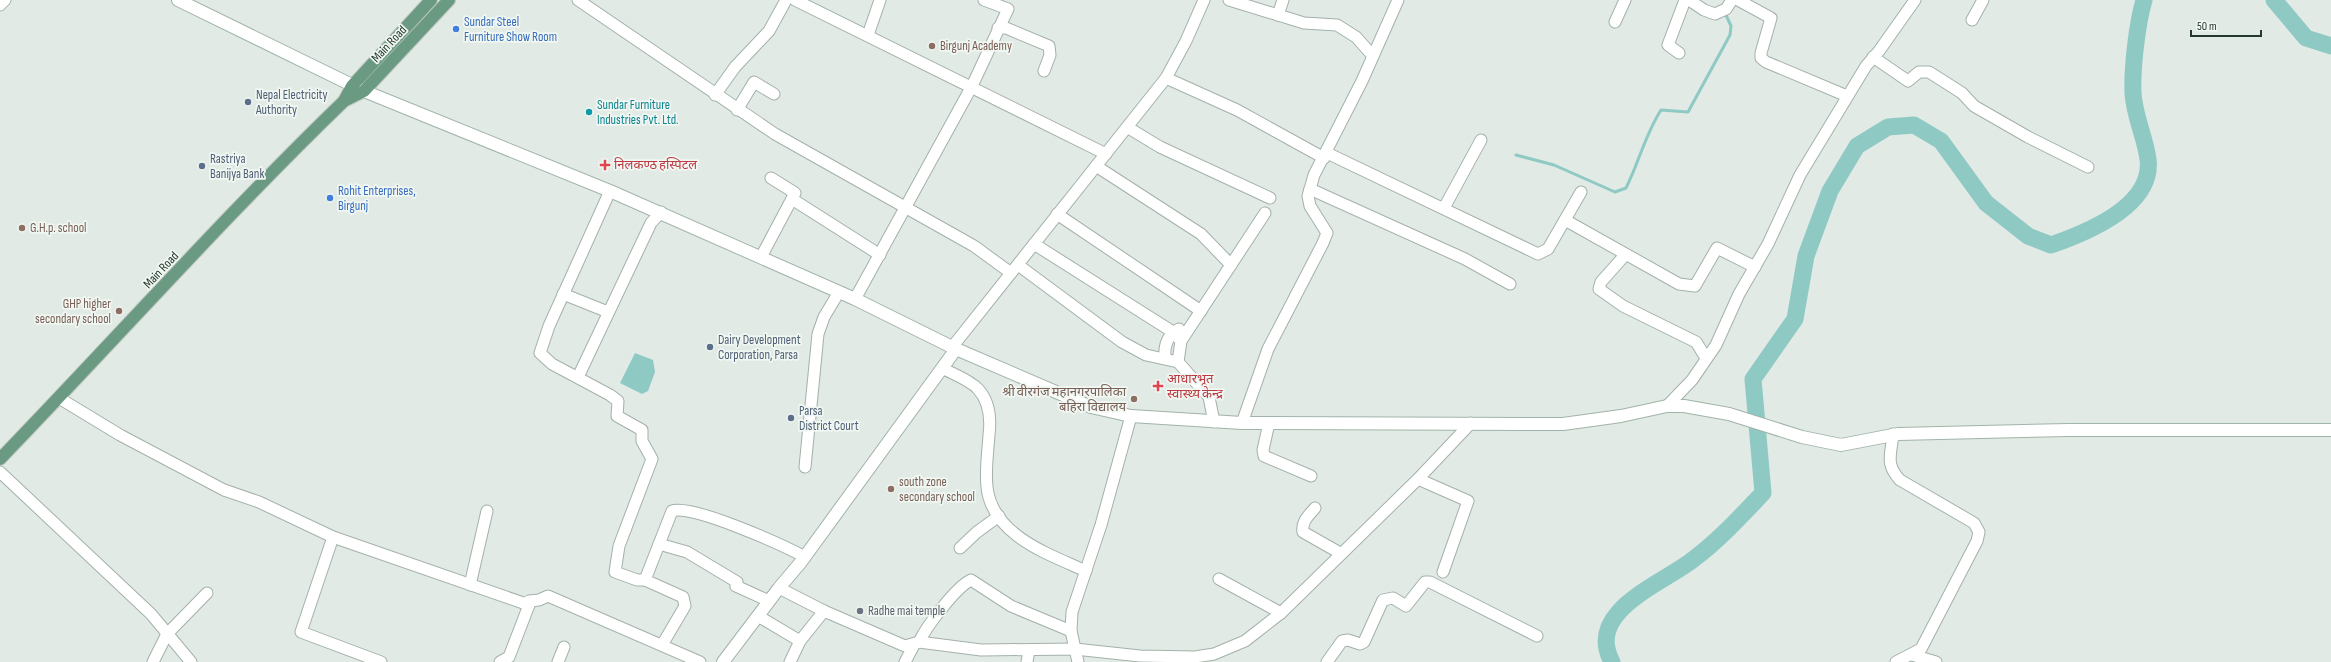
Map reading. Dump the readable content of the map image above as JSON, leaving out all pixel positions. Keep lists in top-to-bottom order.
{
  "streets": {
    "main road": ["Main Road"]
  },
  "places": {
    "other": [
      "Sundar Steel Furniture Show Room",
      "Birgunj Academy",
      "Nepal Electricity Authority",
      "Sundar Furniture Industries Pvt. Ltd.",
      "Rastriya Banijya Bank",
      "Rohit Enterprises, Birgunj",
      "G.H.p. school",
      "GHP higher secondary school",
      "Dairy Development Corporation, Parsa",
      "श्री वीरगंज महानगरपालिका बहिरा विद्यालय",
      "Parsa District Court",
      "south zone secondary school",
      "Radhe mai temple"
    ],
    "health": ["निलकण्ठ हस्पिटल", "आधारभूत स्वास्थ्य केन्द्र"]
  },
  "scale_bar": "50 m"
}
